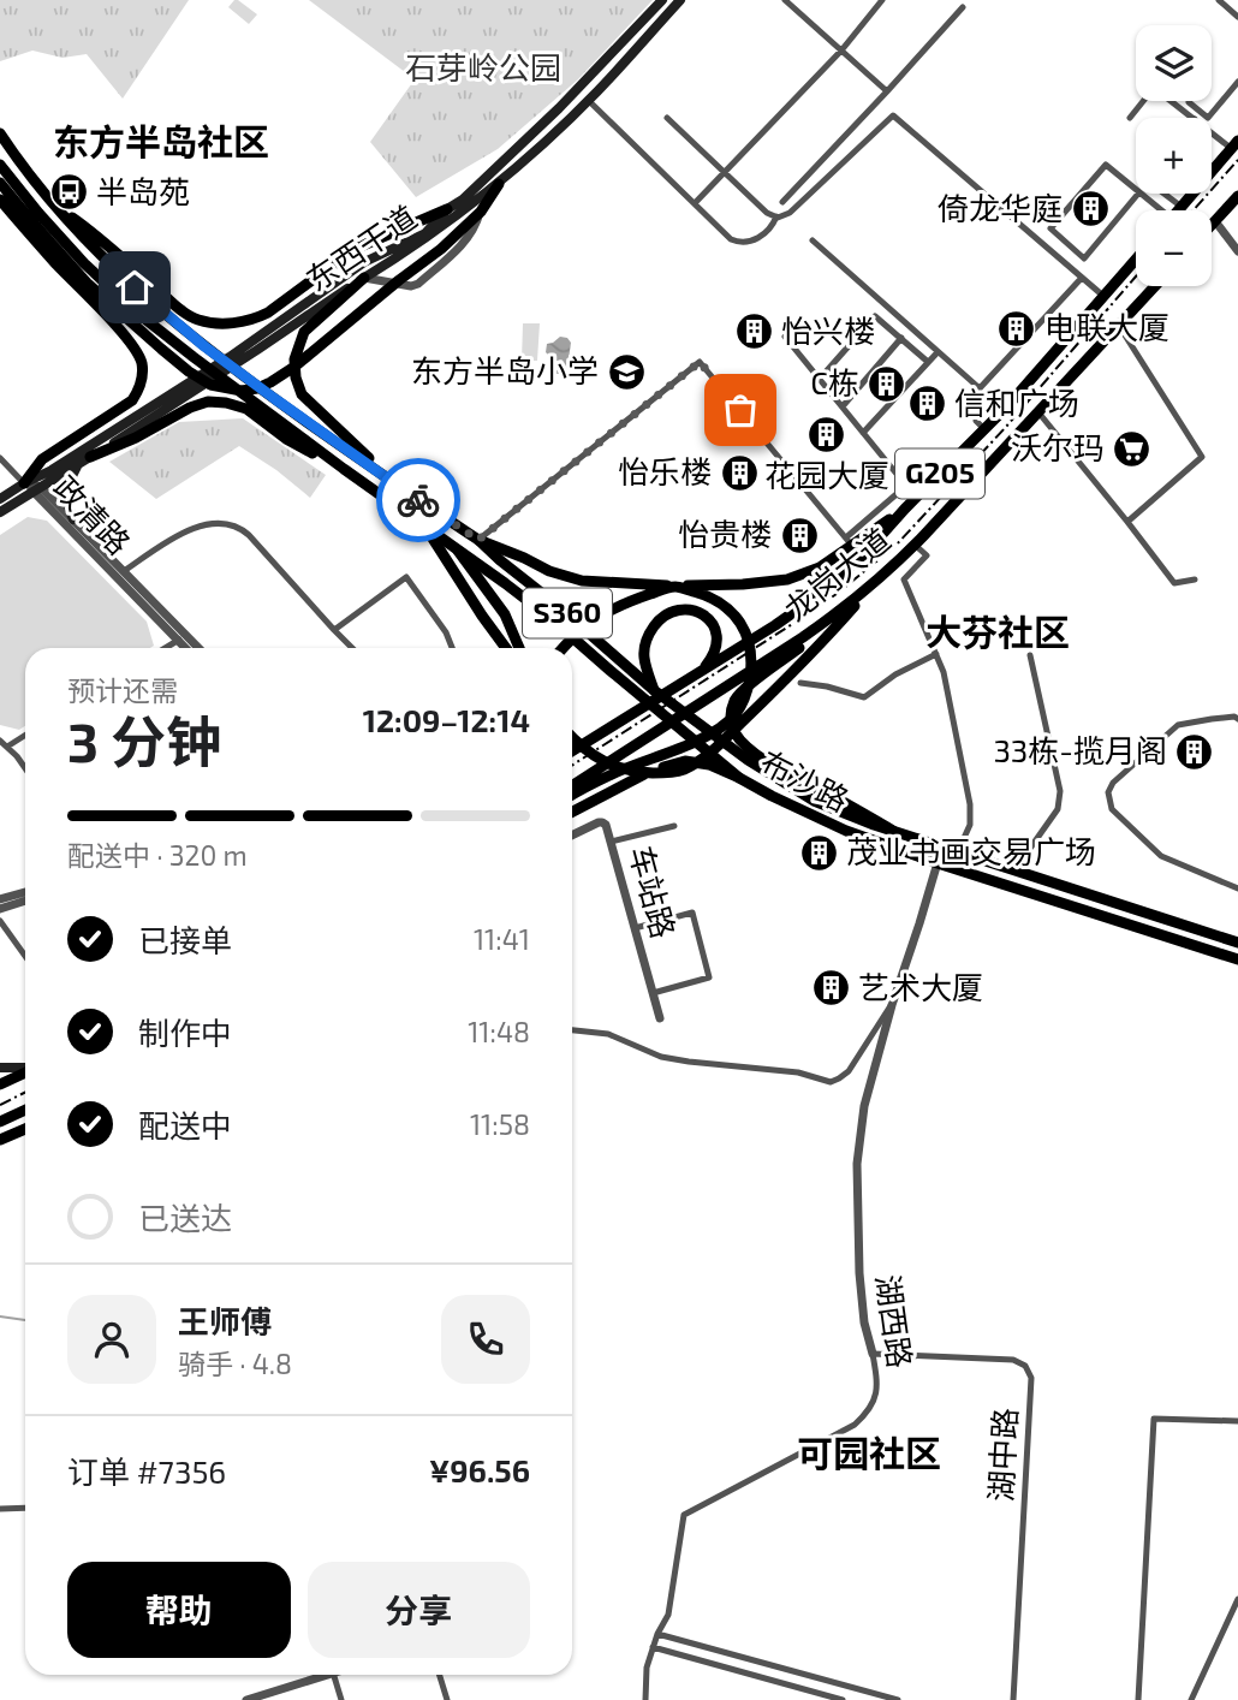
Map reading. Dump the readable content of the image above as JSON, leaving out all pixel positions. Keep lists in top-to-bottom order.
{
  "streets": {
    "main road": [
      "东西干道",
      "G205",
      "龙岗大道",
      "S360",
      "布沙路"
    ],
    "street": [
      "政清路",
      "车站路",
      "湖西路",
      "湖中路"
    ]
  },
  "crossings": [
    ["东西干道", "政清路"],
    ["S360", "布沙路"],
    ["布沙路", "湖西路"],
    ["湖西路", "湖中路"]
  ],
  "districts": ["东方半岛社区", "大芬社区", "可园社区"],
  "parks": ["石芽岭公园"],
  "places": {
    "bus stop": ["半岛苑"],
    "building": [
      "倚龙华庭",
      "电联大厦",
      "怡兴楼",
      "C栋",
      "信和广场",
      "花园大厦",
      "怡乐楼",
      "怡贵楼",
      "33栋-揽月阁",
      "茂业书画交易广场",
      "艺术大厦"
    ],
    "school or university": ["东方半岛小学"],
    "supermarket": ["沃尔玛"]
  },
  "page": {
    "map_buttons": ["+", "−"],
    "heading": ["3 分钟", "预计还需", "12:09–12:14"],
    "panel": [
      "王师傅",
      "骑手 · 4.8",
      "订单 #7356",
      "¥96.56"
    ],
    "bar": "配送中 · 320 m",
    "list": [
      ["已接单", "11:41"],
      ["制作中", "11:48"],
      ["配送中", "11:58"],
      "已送达"
    ],
    "buttons": ["帮助", "分享"]
  }
}
